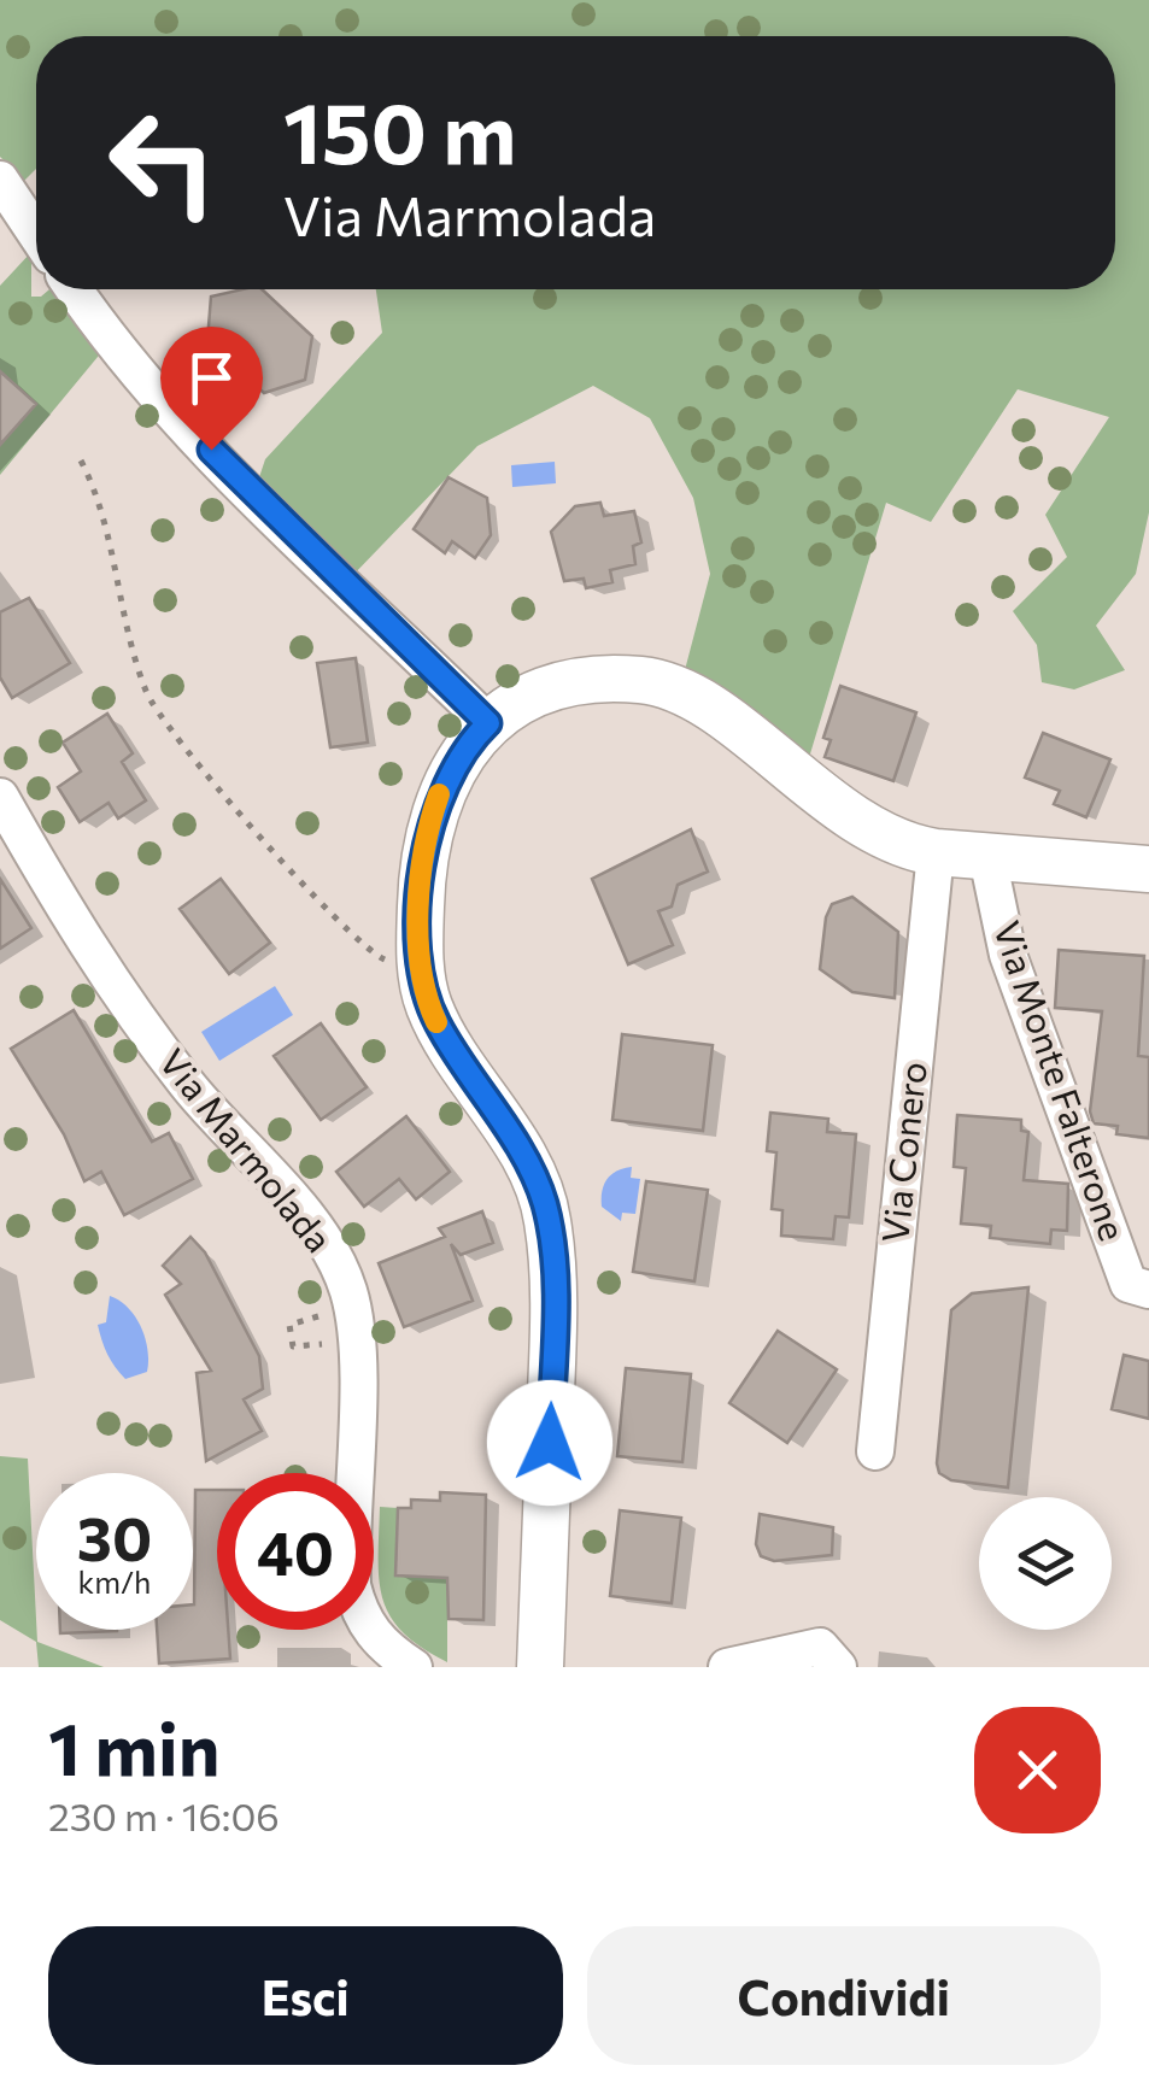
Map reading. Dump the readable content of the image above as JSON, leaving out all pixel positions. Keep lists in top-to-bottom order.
{
  "streets": {
    "street": ["Via Monte Falterone", "Via Marmolada", "Via Conero"]
  },
  "page": {
    "turn": ["150 m", "Via Marmolada"],
    "speed": "30 km/h",
    "limit": "40",
    "heading": ["1 min", "230 m · 16:06"],
    "buttons": ["Esci", "Condividi"]
  }
}
